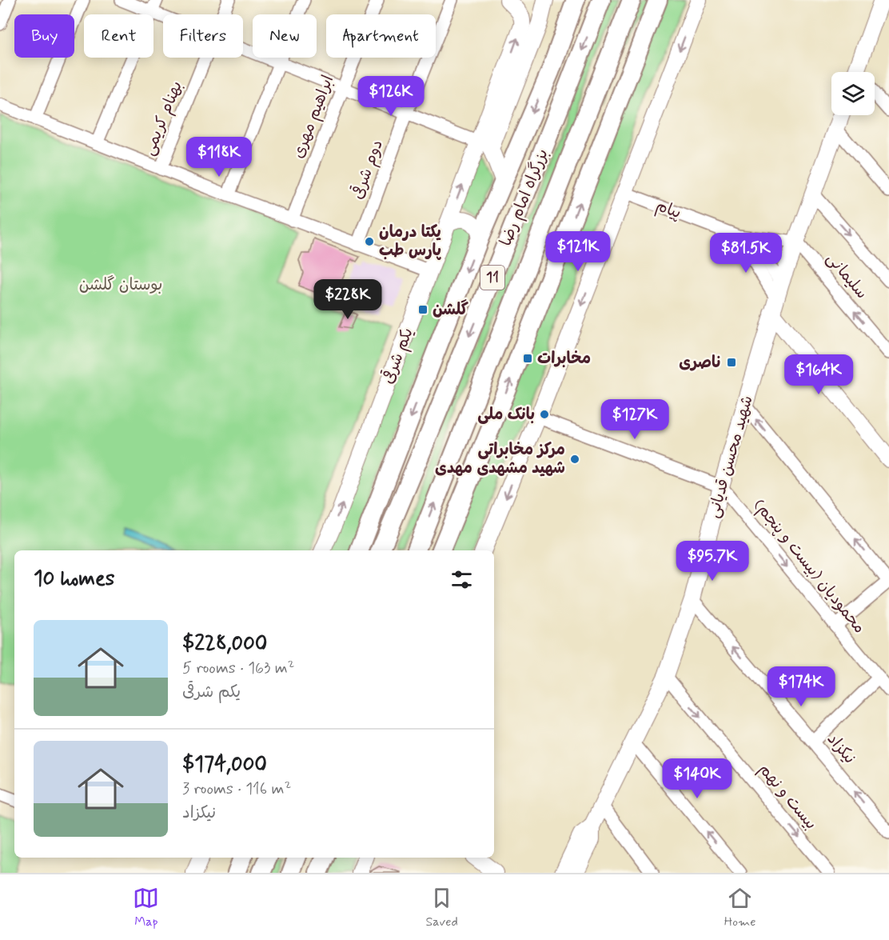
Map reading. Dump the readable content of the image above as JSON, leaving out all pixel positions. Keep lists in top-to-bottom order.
{
  "streets": {
    "highway": ["بزرگراه امام رضا", "11"],
    "main road": ["یکم شرقی", "شهید محسن قدیانی"],
    "street": [
      "ابراهیم مهری",
      "بهنام کریمی",
      "دوم شرقی",
      "پیام",
      "سلیمانی",
      "محمودیان (بیست و پنجم)",
      "نیکزاد",
      "بیست و نهم"
    ]
  },
  "crossings": [
    ["پیام", "سلیمانی"],
    ["پیام", "شهید محسن قدیانی"],
    ["سلیمانی", "شهید محسن قدیانی"],
    ["شهید محسن قدیانی", "محمودیان (بیست و پنجم)"],
    ["شهید محسن قدیانی", "نیکزاد"],
    ["شهید محسن قدیانی", "بیست و نهم"]
  ],
  "one_way": ["نیکزاد"],
  "parks": ["بوستان گلشن"],
  "places": {
    "other": ["یکتا درمان پارس طب", "بانک ملی", "مرکز مخابراتی شهید مشهدی مهدی"],
    "transit": ["گلشن", "مخابرات", "ناصری"]
  },
  "page": {
    "chip": [
      "Buy",
      "Rent",
      "Filters",
      "New",
      "Apartment"
    ],
    "price": [
      "$126K",
      "$118K",
      "$121K",
      "$81.5K",
      "$228K",
      "$164K",
      "$127K",
      "$95.7K",
      "$174K",
      "$140K"
    ],
    "heading": "10 homes",
    "list": [
      {
        "name": "$228,000",
        "note": "5 rooms · 163 m² · یکم شرقی"
      },
      {
        "name": "$174,000",
        "note": "3 rooms · 116 m² · نیکزاد"
      }
    ],
    "tabs": ["Map", "Saved", "Home"]
  }
}
